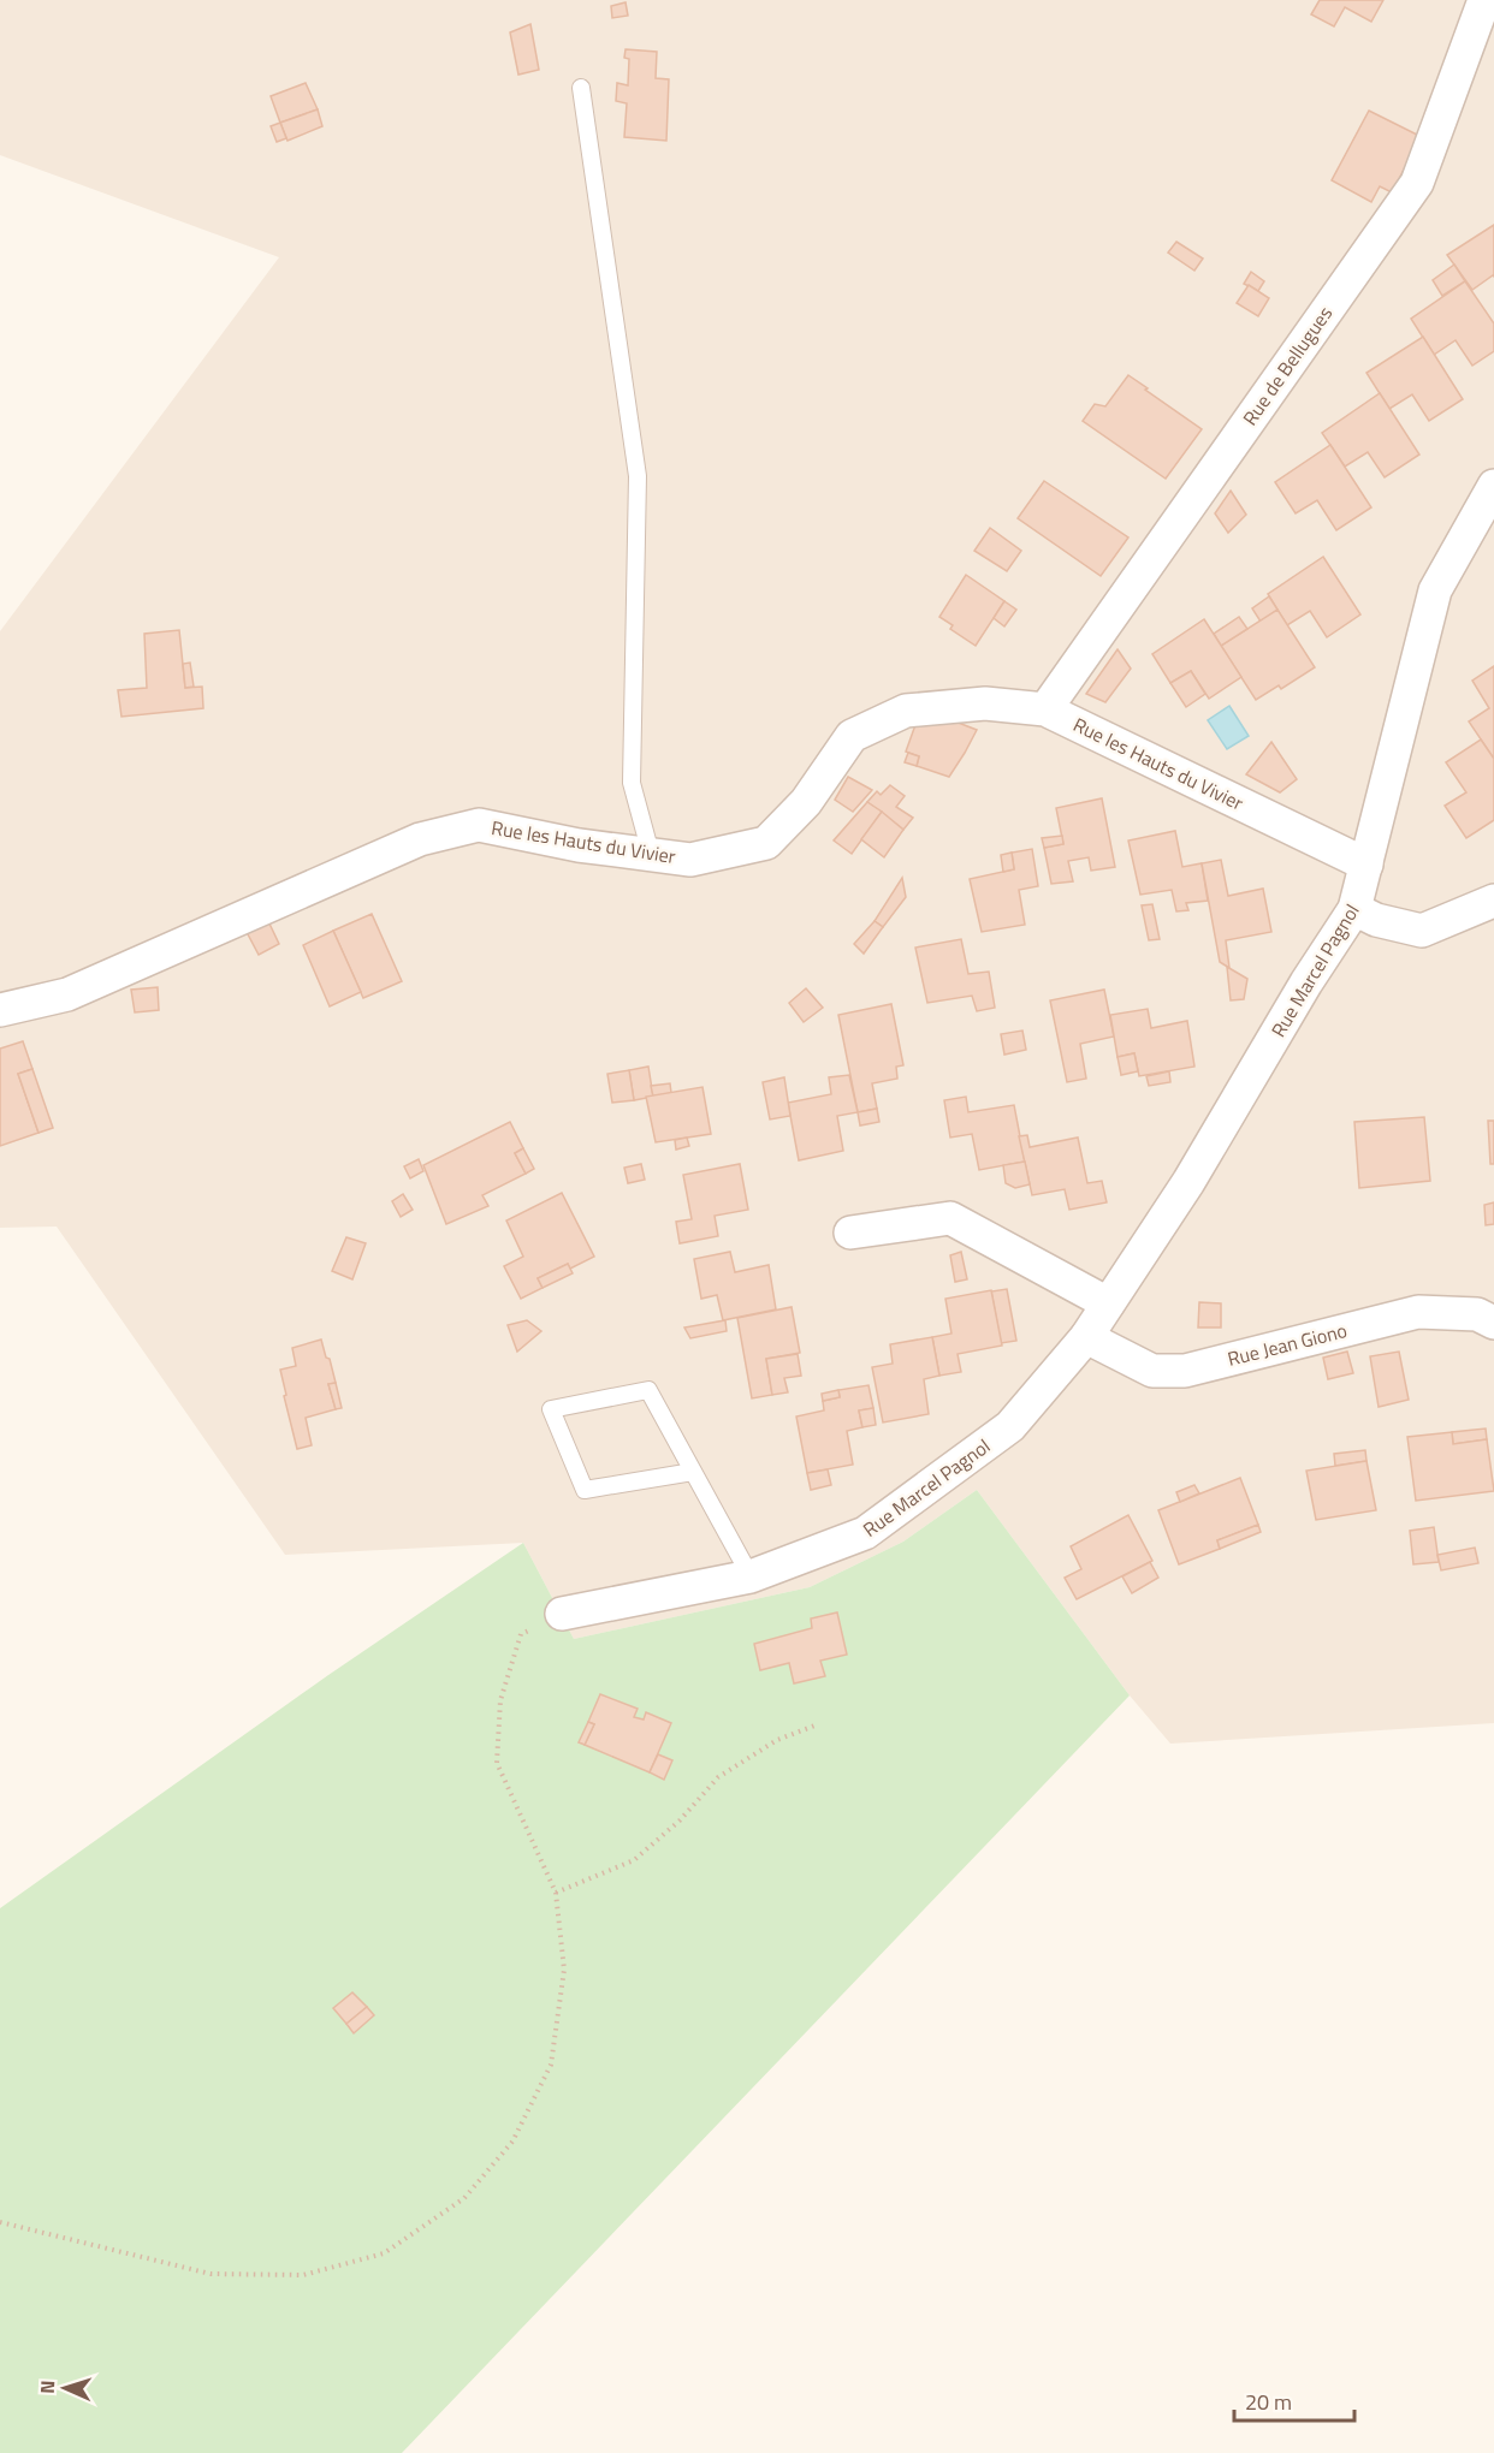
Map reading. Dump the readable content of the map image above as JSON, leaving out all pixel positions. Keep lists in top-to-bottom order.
{
  "streets": {
    "street": [
      "Rue de Bellugues",
      "Rue les Hauts du Vivier",
      "Rue Marcel Pagnol",
      "Rue Jean Giono"
    ]
  },
  "crossings": [
    ["Rue de Bellugues", "Rue les Hauts du Vivier"],
    ["Rue les Hauts du Vivier", "Rue Marcel Pagnol"],
    ["Rue Marcel Pagnol", "Rue Jean Giono"]
  ],
  "scale_bar": "20 m",
  "north": "left"
}
